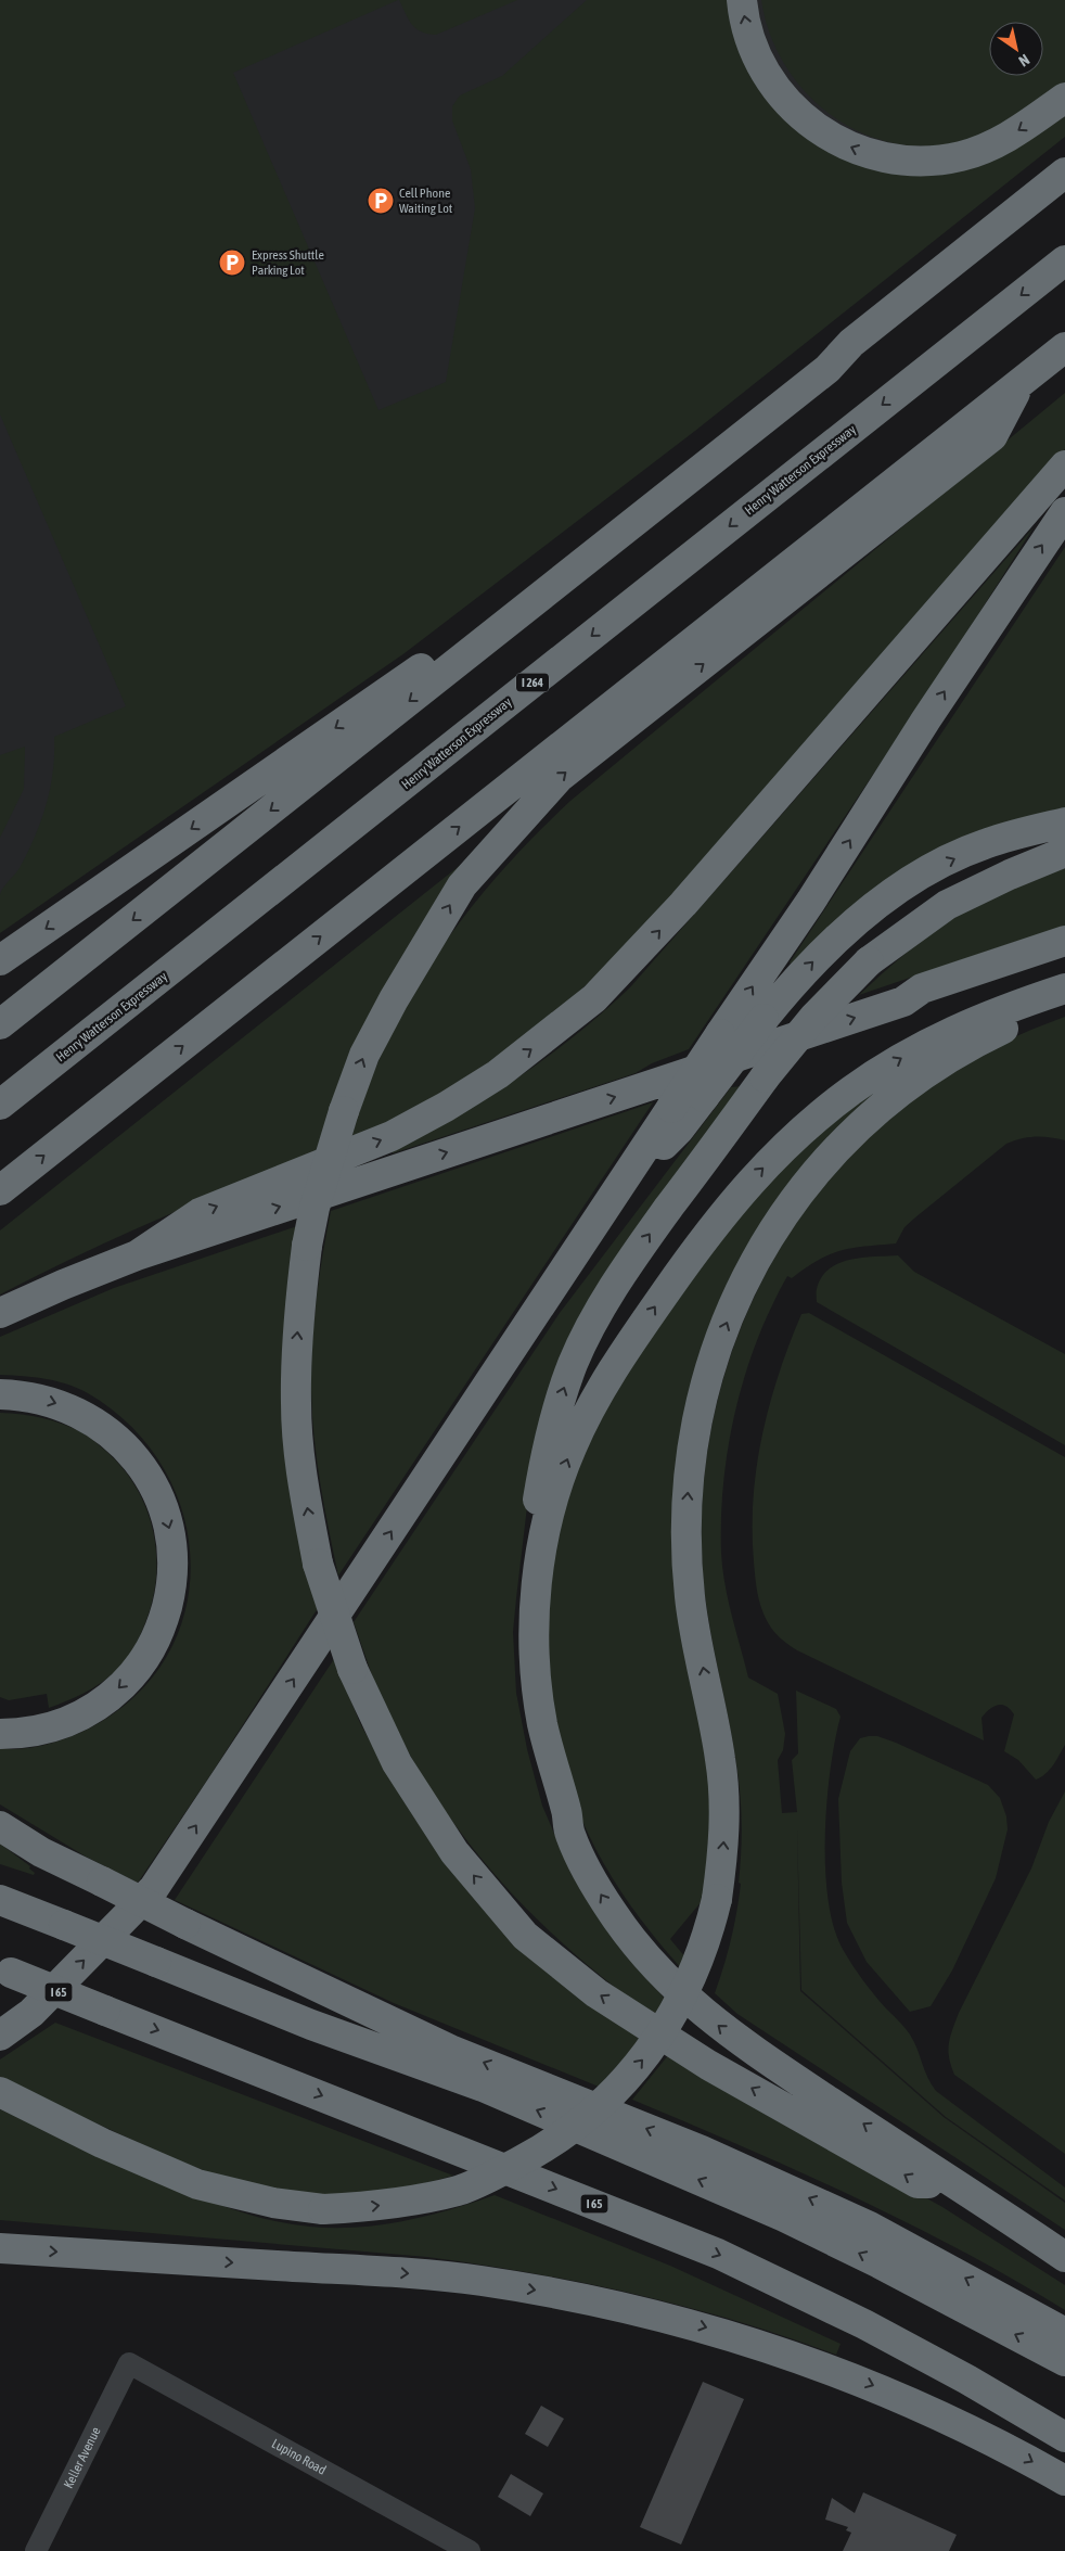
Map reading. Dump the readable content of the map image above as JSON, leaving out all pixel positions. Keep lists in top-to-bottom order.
{
  "streets": {
    "highway": ["Henry Watterson Expressway", "I 264", "I 65"],
    "street": ["Keller Avenue", "Lupino Road"]
  },
  "crossings": [
    ["Keller Avenue", "Lupino Road"]
  ],
  "places": {
    "parking": ["Cell Phone Waiting Lot", "Express Shuttle Parking Lot"]
  },
  "north": "bottom right"
}
